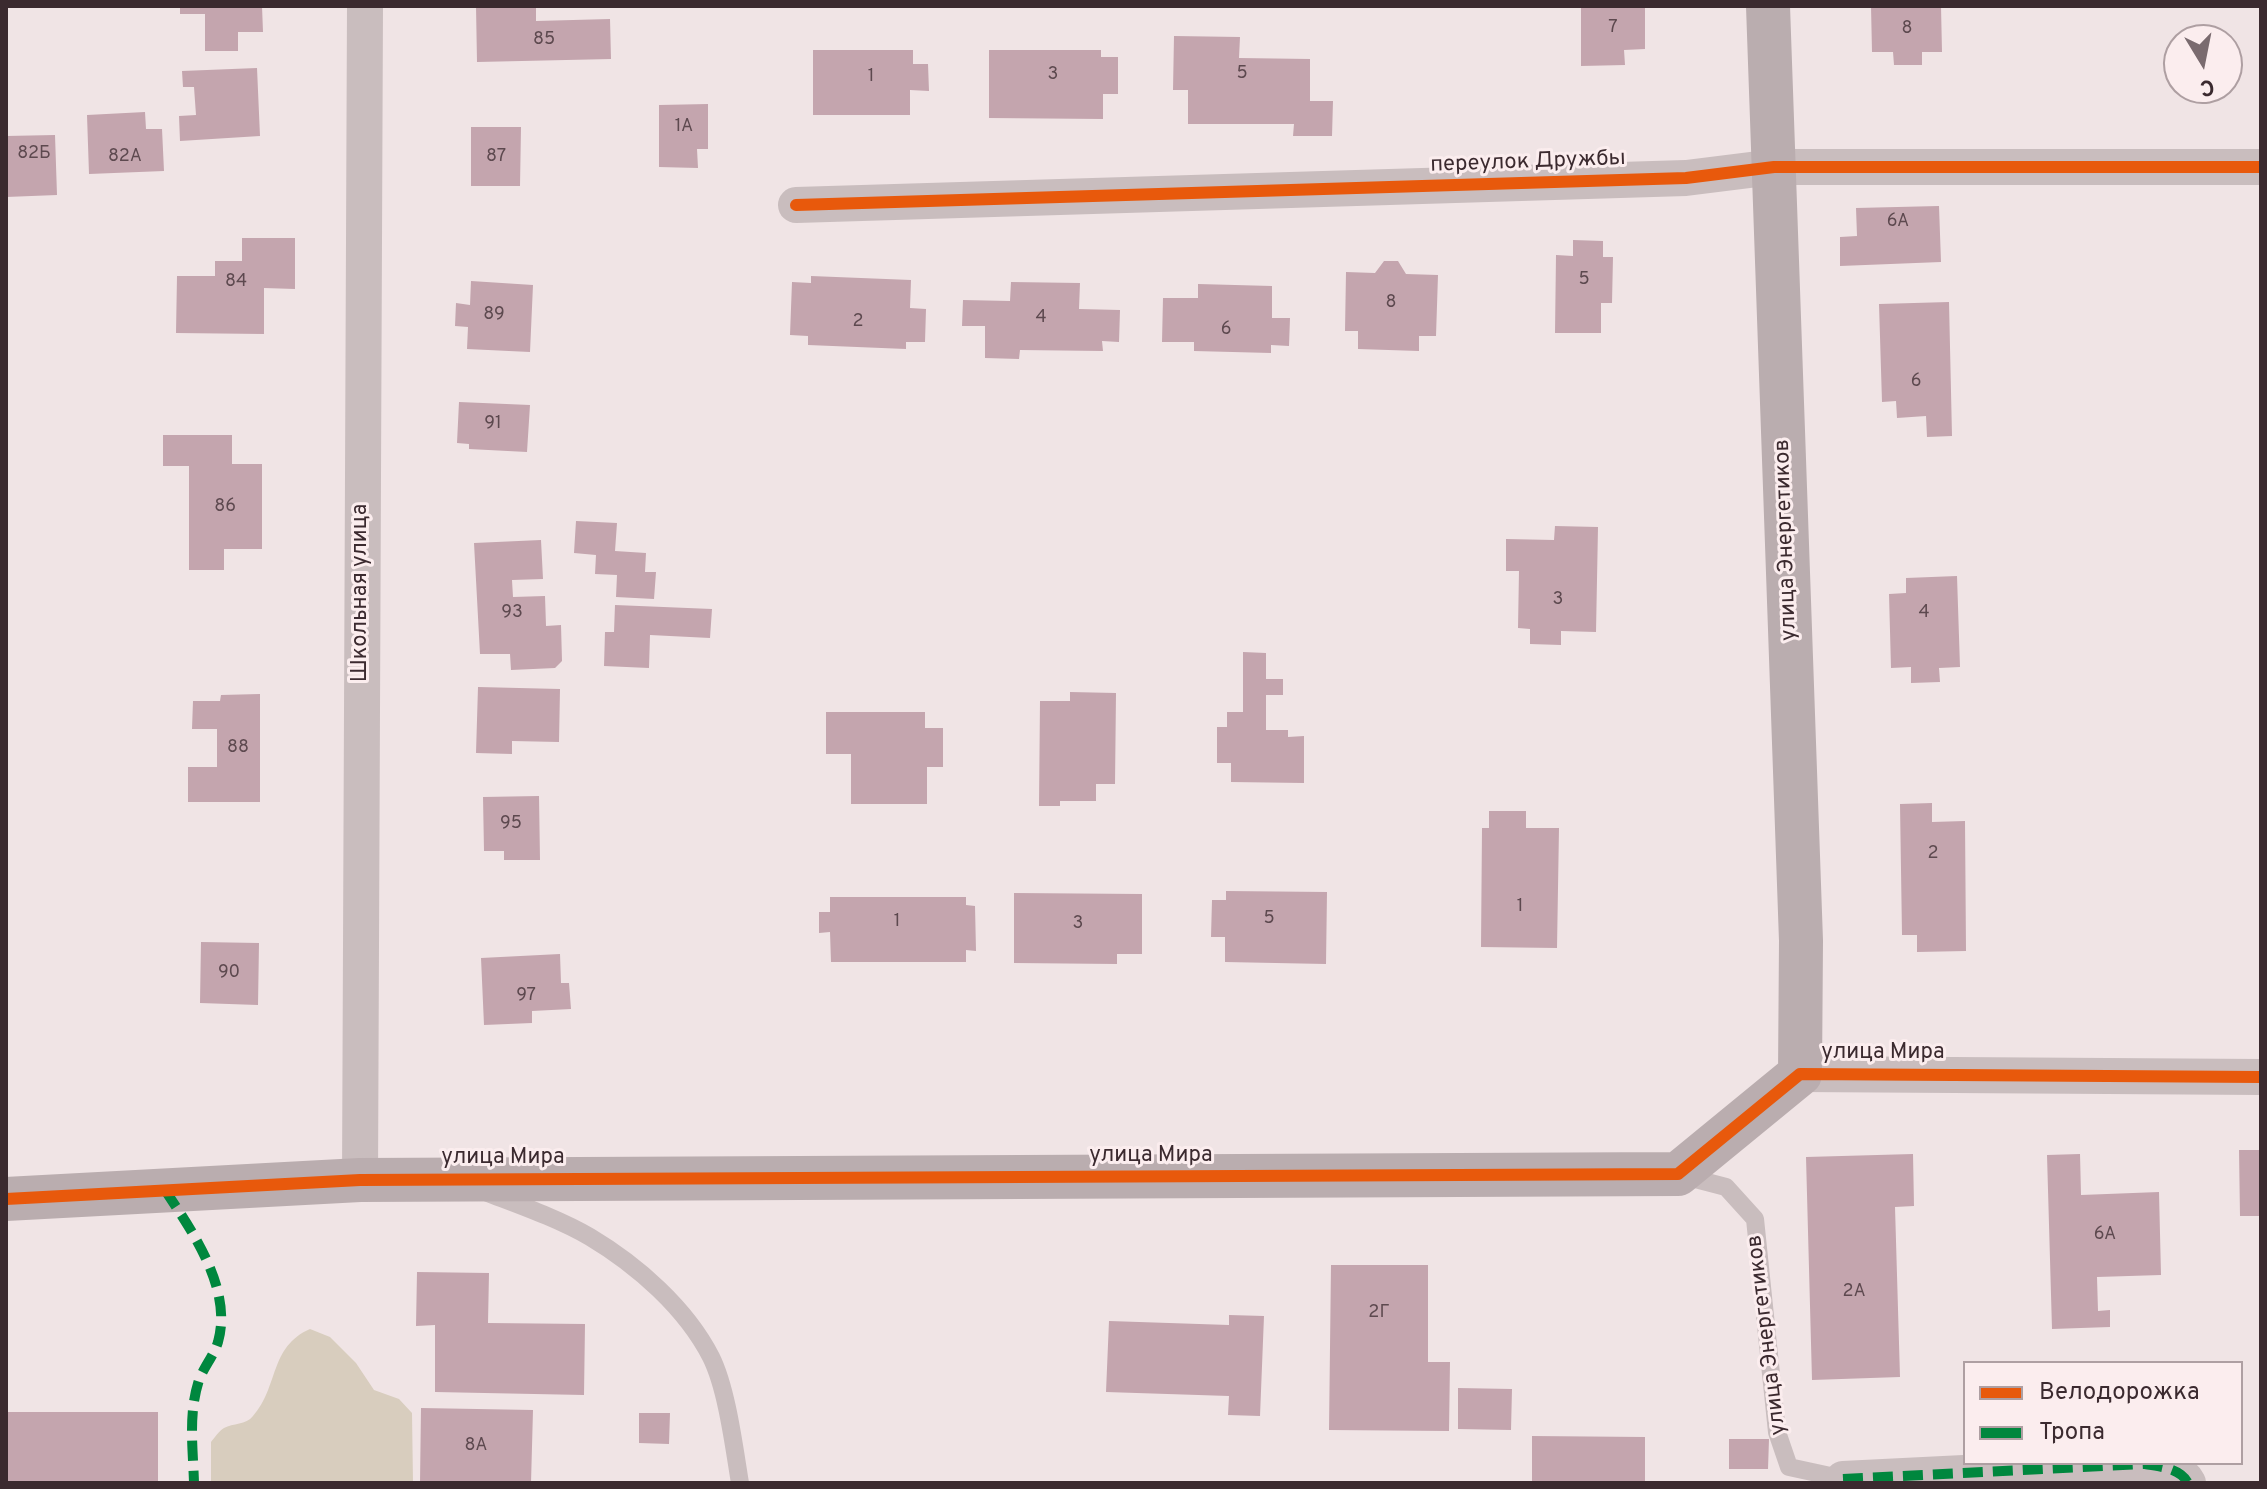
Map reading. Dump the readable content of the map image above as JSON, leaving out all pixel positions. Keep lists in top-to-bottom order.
{
  "streets": {
    "street": [
      "переулок Дружбы",
      "улица Энергетиков",
      "Школьная улица",
      "улица Мира"
    ]
  },
  "crossings": [
    ["переулок Дружбы", "улица Энергетиков"],
    ["улица Энергетиков", "улица Мира"],
    ["Школьная улица", "улица Мира"]
  ],
  "house_numbers": [
    "7",
    "8",
    "85",
    "5",
    "3",
    "1",
    "1А",
    "82Б",
    "82А",
    "87",
    "6А",
    "5",
    "84",
    "8",
    "89",
    "4",
    "2",
    "6",
    "6",
    "91",
    "86",
    "3",
    "93",
    "4",
    "88",
    "95",
    "2",
    "1",
    "5",
    "1",
    "3",
    "90",
    "97",
    "6А",
    "2А",
    "2Г",
    "8А"
  ],
  "legend": ["Велодорожка", "Тропа"],
  "north": "bottom"
}
